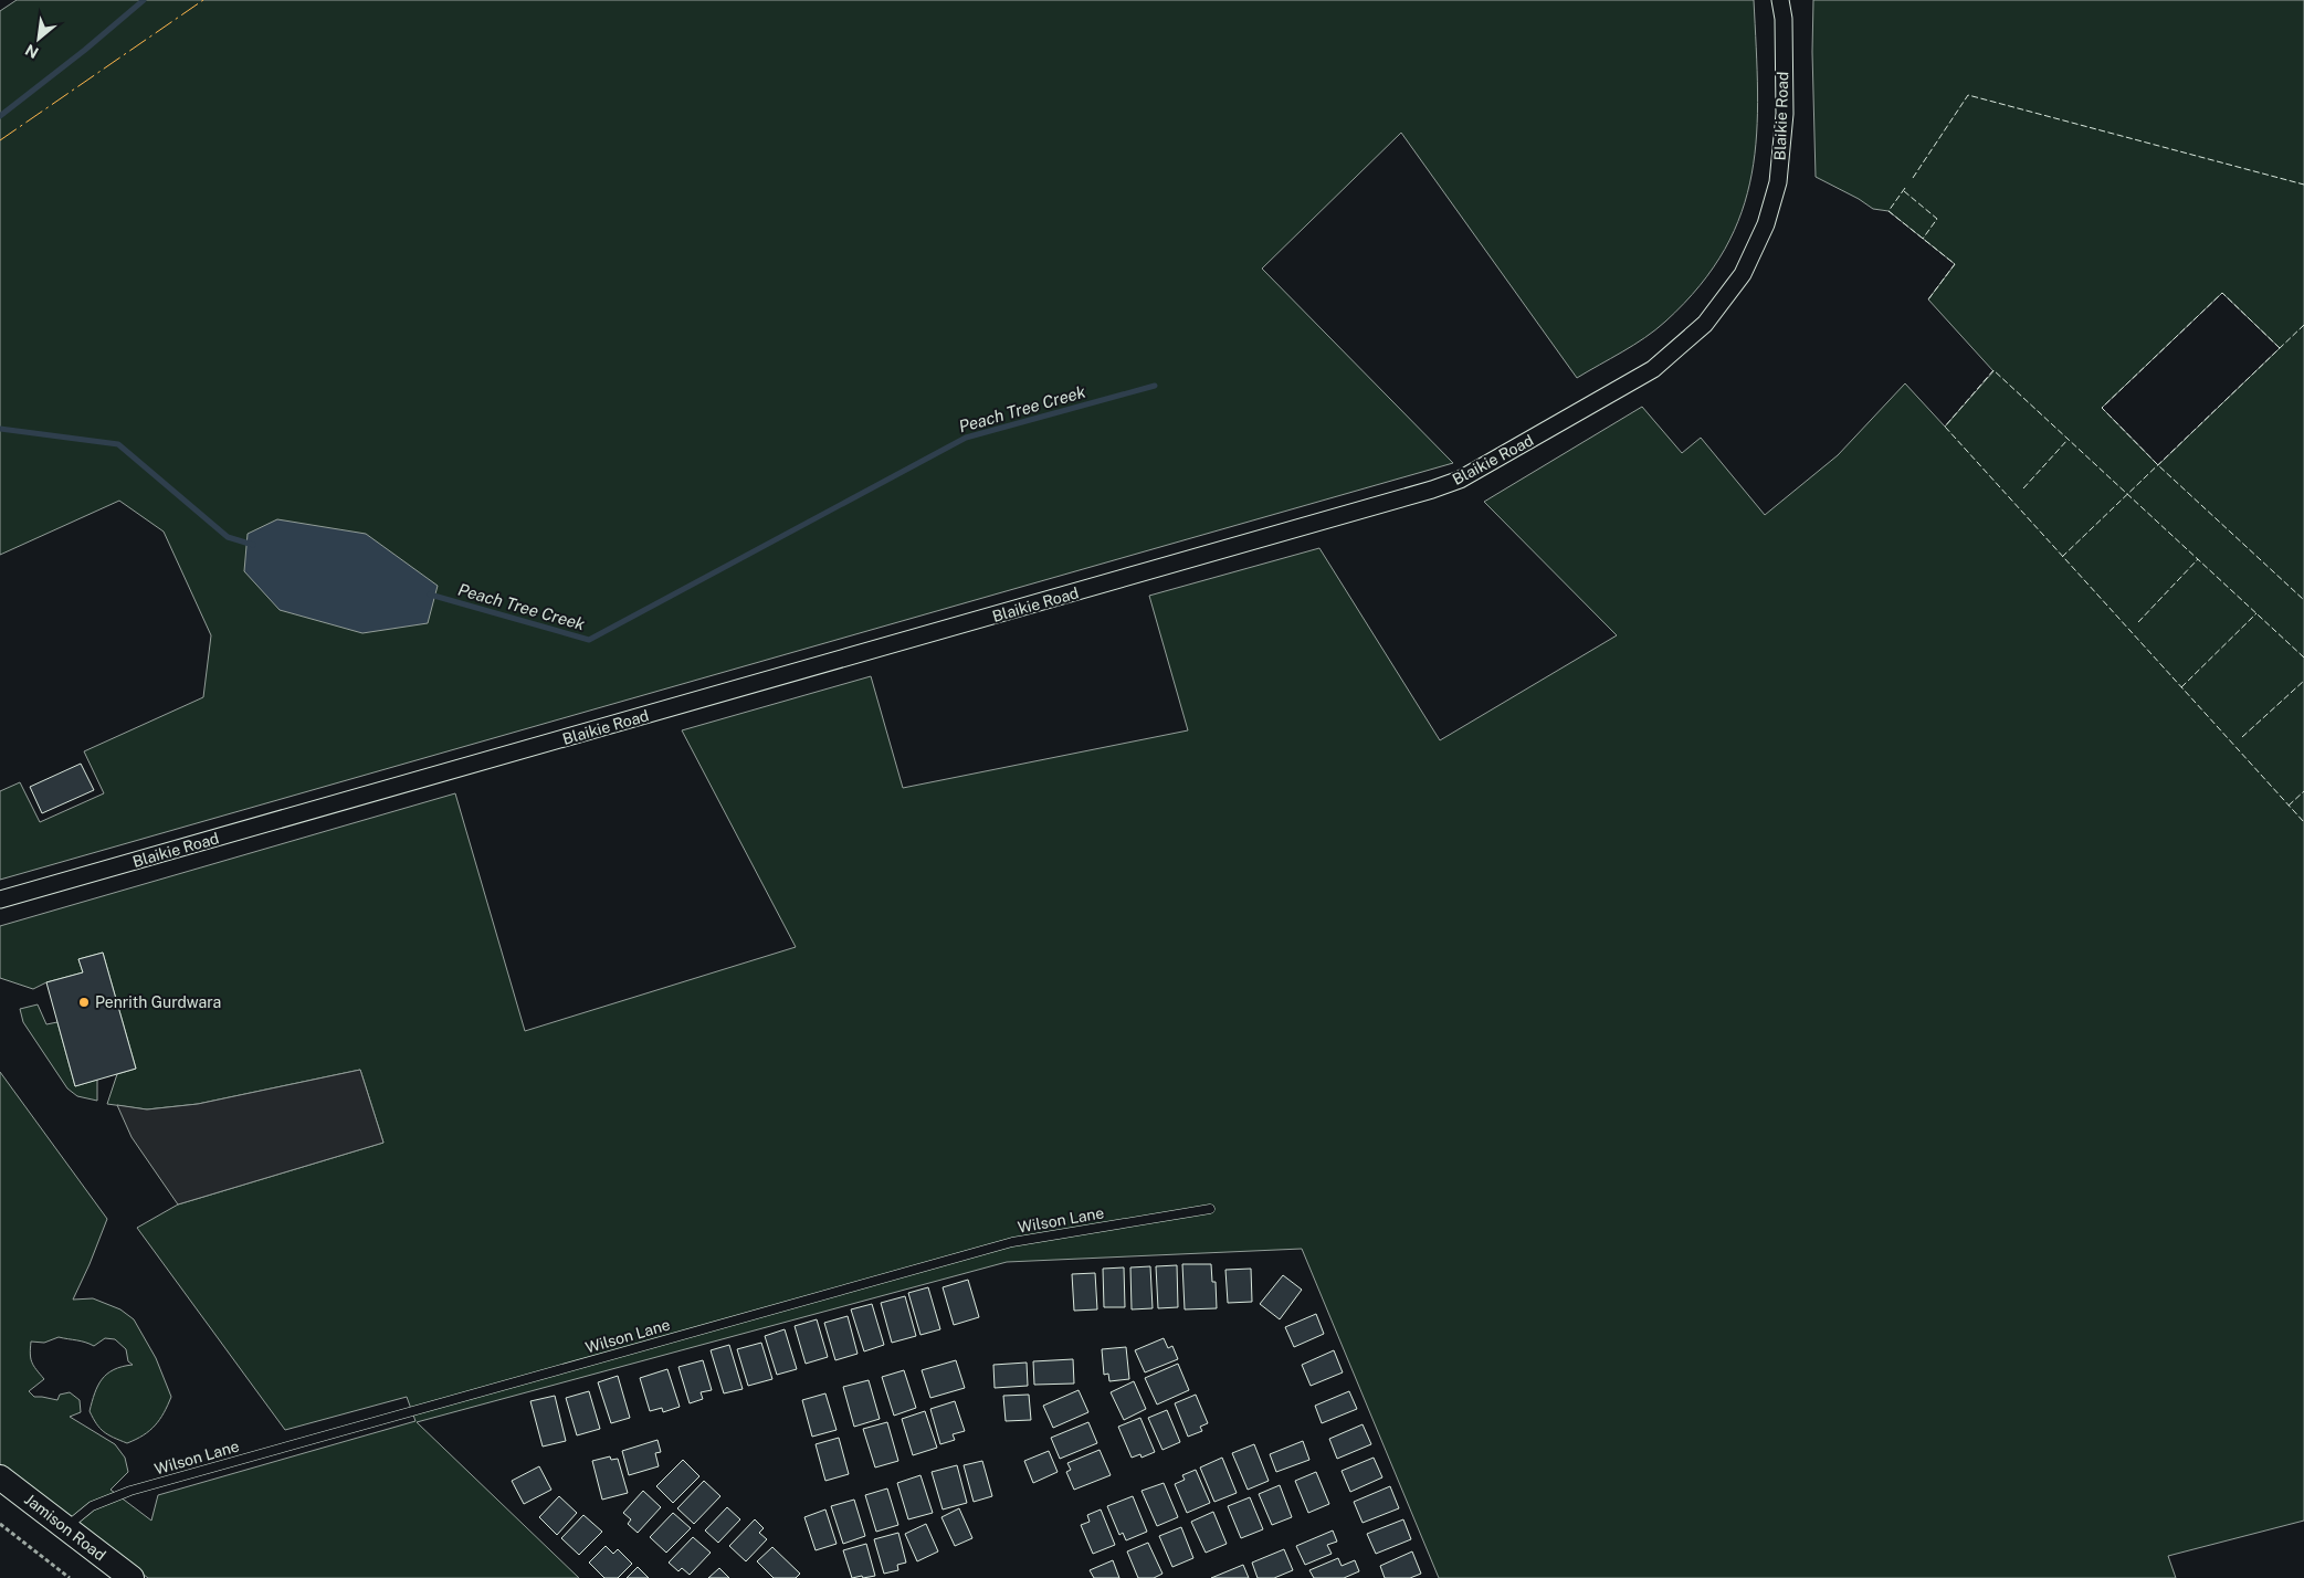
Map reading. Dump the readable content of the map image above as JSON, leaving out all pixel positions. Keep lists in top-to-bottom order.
{
  "streets": {
    "street": ["Blaikie Road", "Jamison Road"],
    "lane": ["Wilson Lane"]
  },
  "crossings": [
    ["Wilson Lane", "Jamison Road"]
  ],
  "water": ["Peach Tree Creek"],
  "places": ["Penrith Gurdwara"],
  "north": "bottom left"
}
